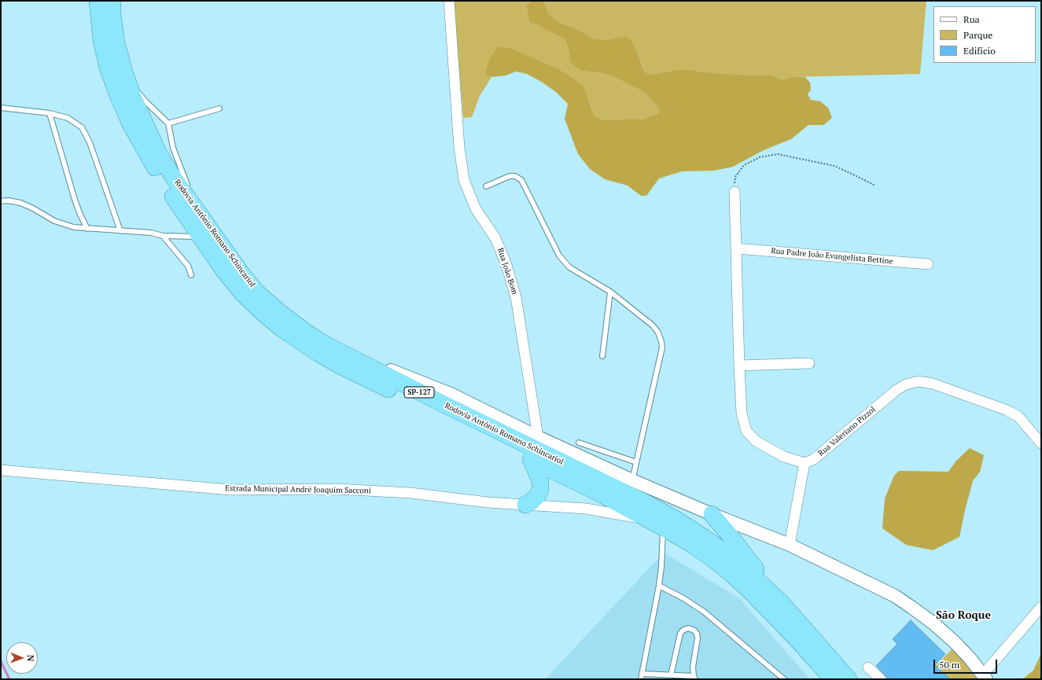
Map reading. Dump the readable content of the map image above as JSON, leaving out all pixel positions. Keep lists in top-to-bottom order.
{
  "streets": {
    "highway": ["Rodovia Antônio Romano Schincariol", "SP-127"],
    "street": [
      "Rua Padre João Evangelista Bettine",
      "Rua João Bom",
      "Rua Valeriano Pizzol",
      "Estrada Municipal André Joaquim Sacconi"
    ]
  },
  "crossings": [
    ["Rodovia Antônio Romano Schincariol", "Estrada Municipal André Joaquim Sacconi"]
  ],
  "districts": ["São Roque"],
  "legend": ["Rua", "Parque", "Edifício"],
  "scale_bar": "50 m",
  "north": "right"
}
